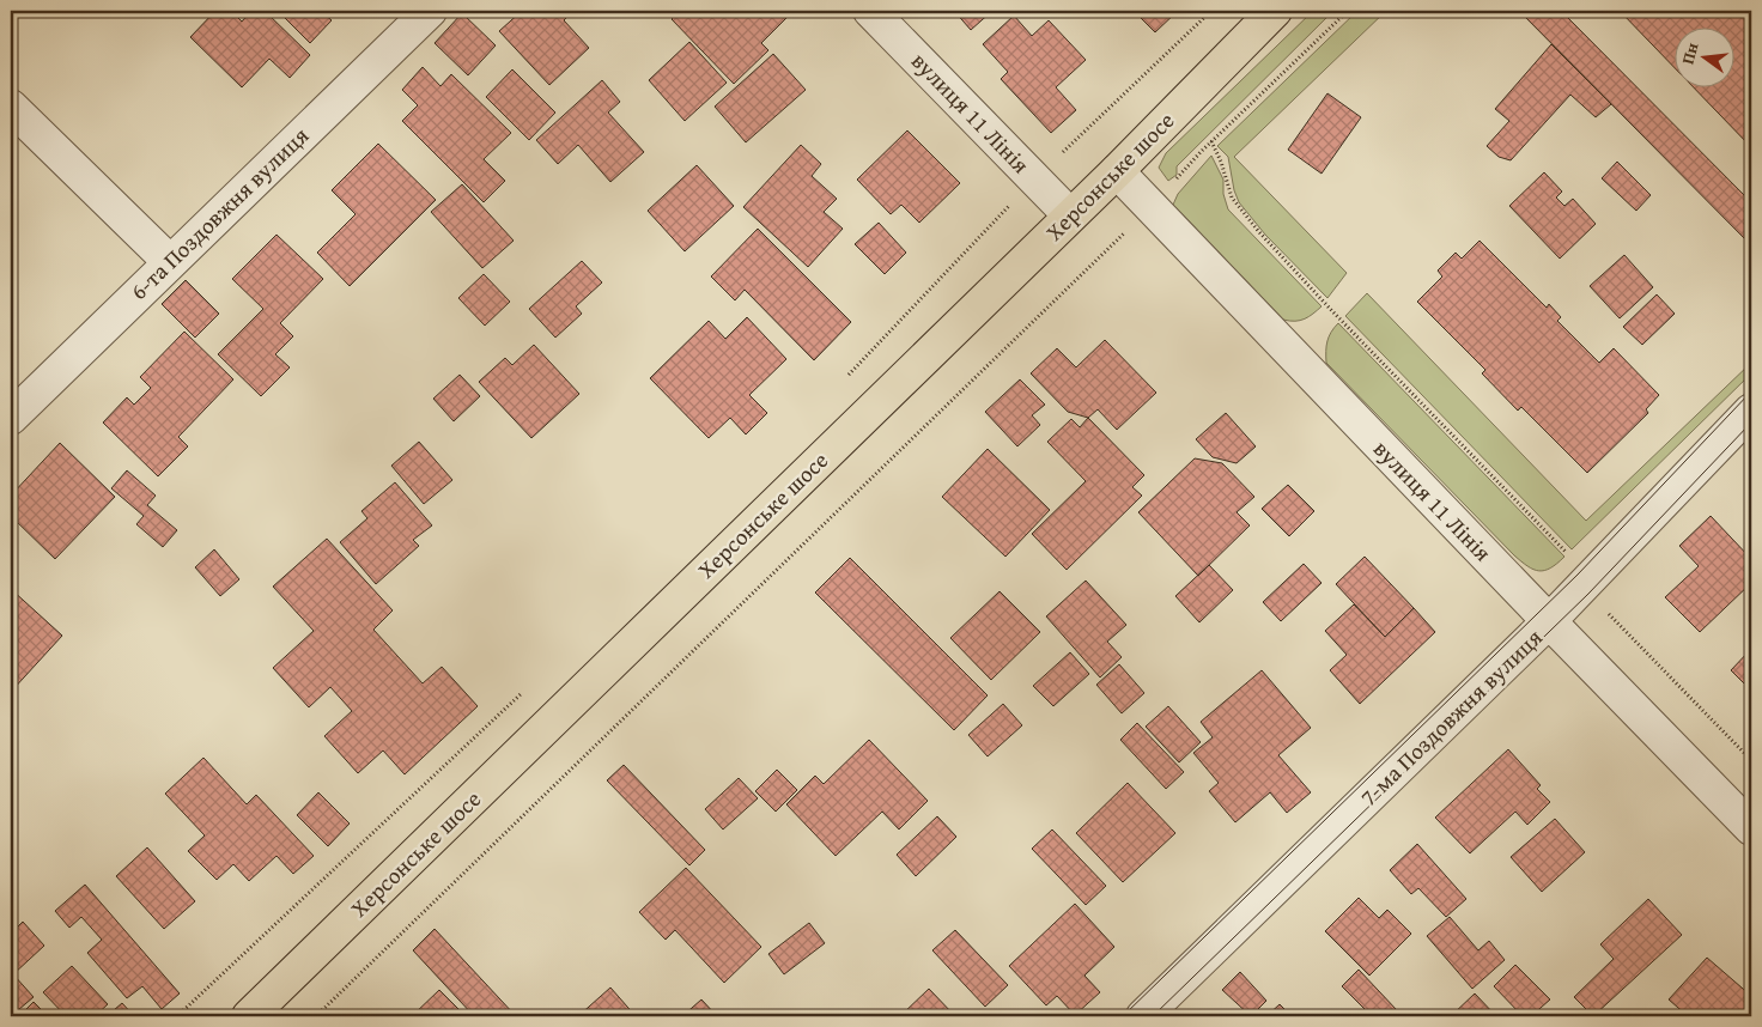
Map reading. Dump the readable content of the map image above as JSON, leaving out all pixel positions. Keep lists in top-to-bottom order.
{
  "streets": {
    "main road": ["Херсонське шосе"],
    "street": ["вулиця 11 Лінія", "6-та Поздовжня вулиця", "7-ма Поздовжня вулиця"]
  },
  "crossings": [
    ["вулиця 11 Лінія", "Херсонське шосе"],
    ["вулиця 11 Лінія", "7-ма Поздовжня вулиця"]
  ],
  "north": "left"
}
